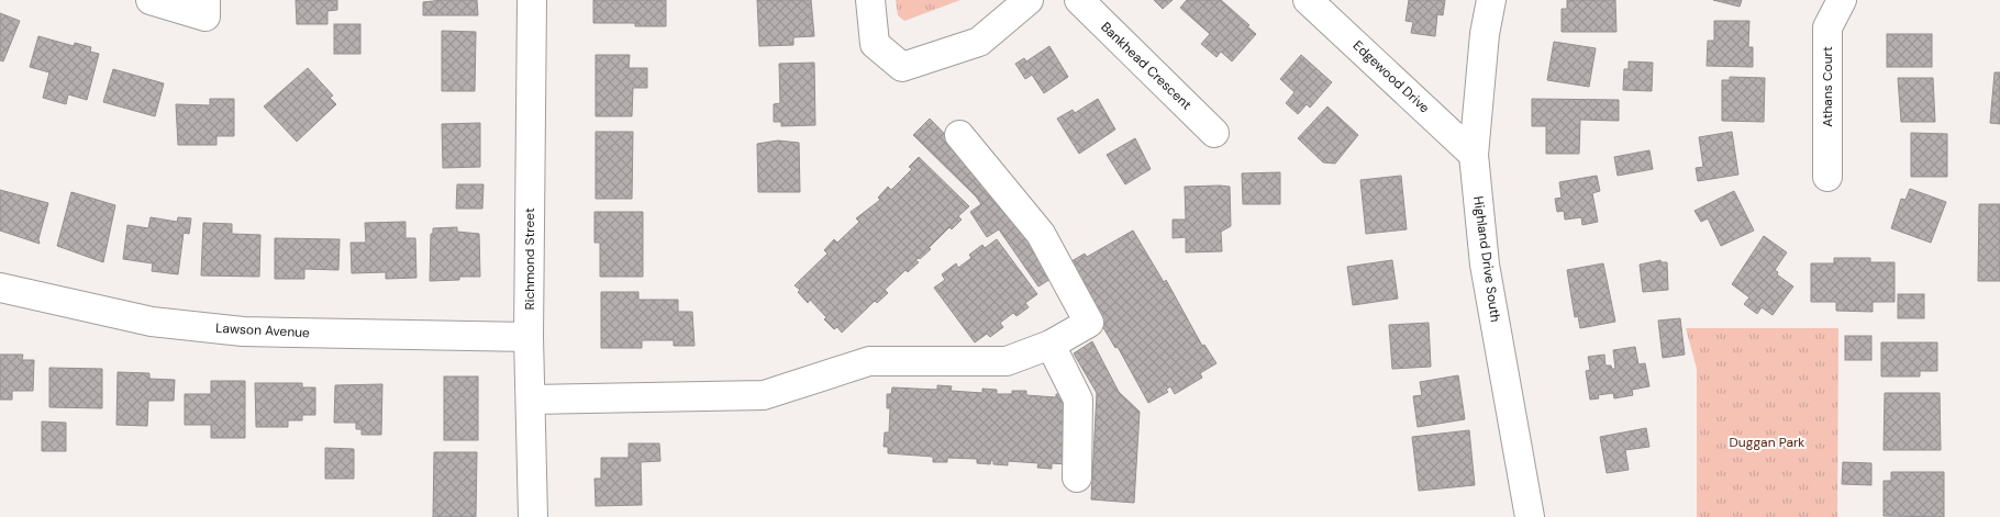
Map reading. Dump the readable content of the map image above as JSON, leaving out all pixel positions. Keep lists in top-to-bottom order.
{
  "streets": {
    "street": [
      "Bankhead Crescent",
      "Edgewood Drive",
      "Athans Court",
      "Richmond Street",
      "Highland Drive South",
      "Lawson Avenue"
    ]
  },
  "crossings": [
    ["Edgewood Drive", "Highland Drive South"],
    ["Richmond Street", "Lawson Avenue"]
  ],
  "parks": ["Duggan Park"]
}
